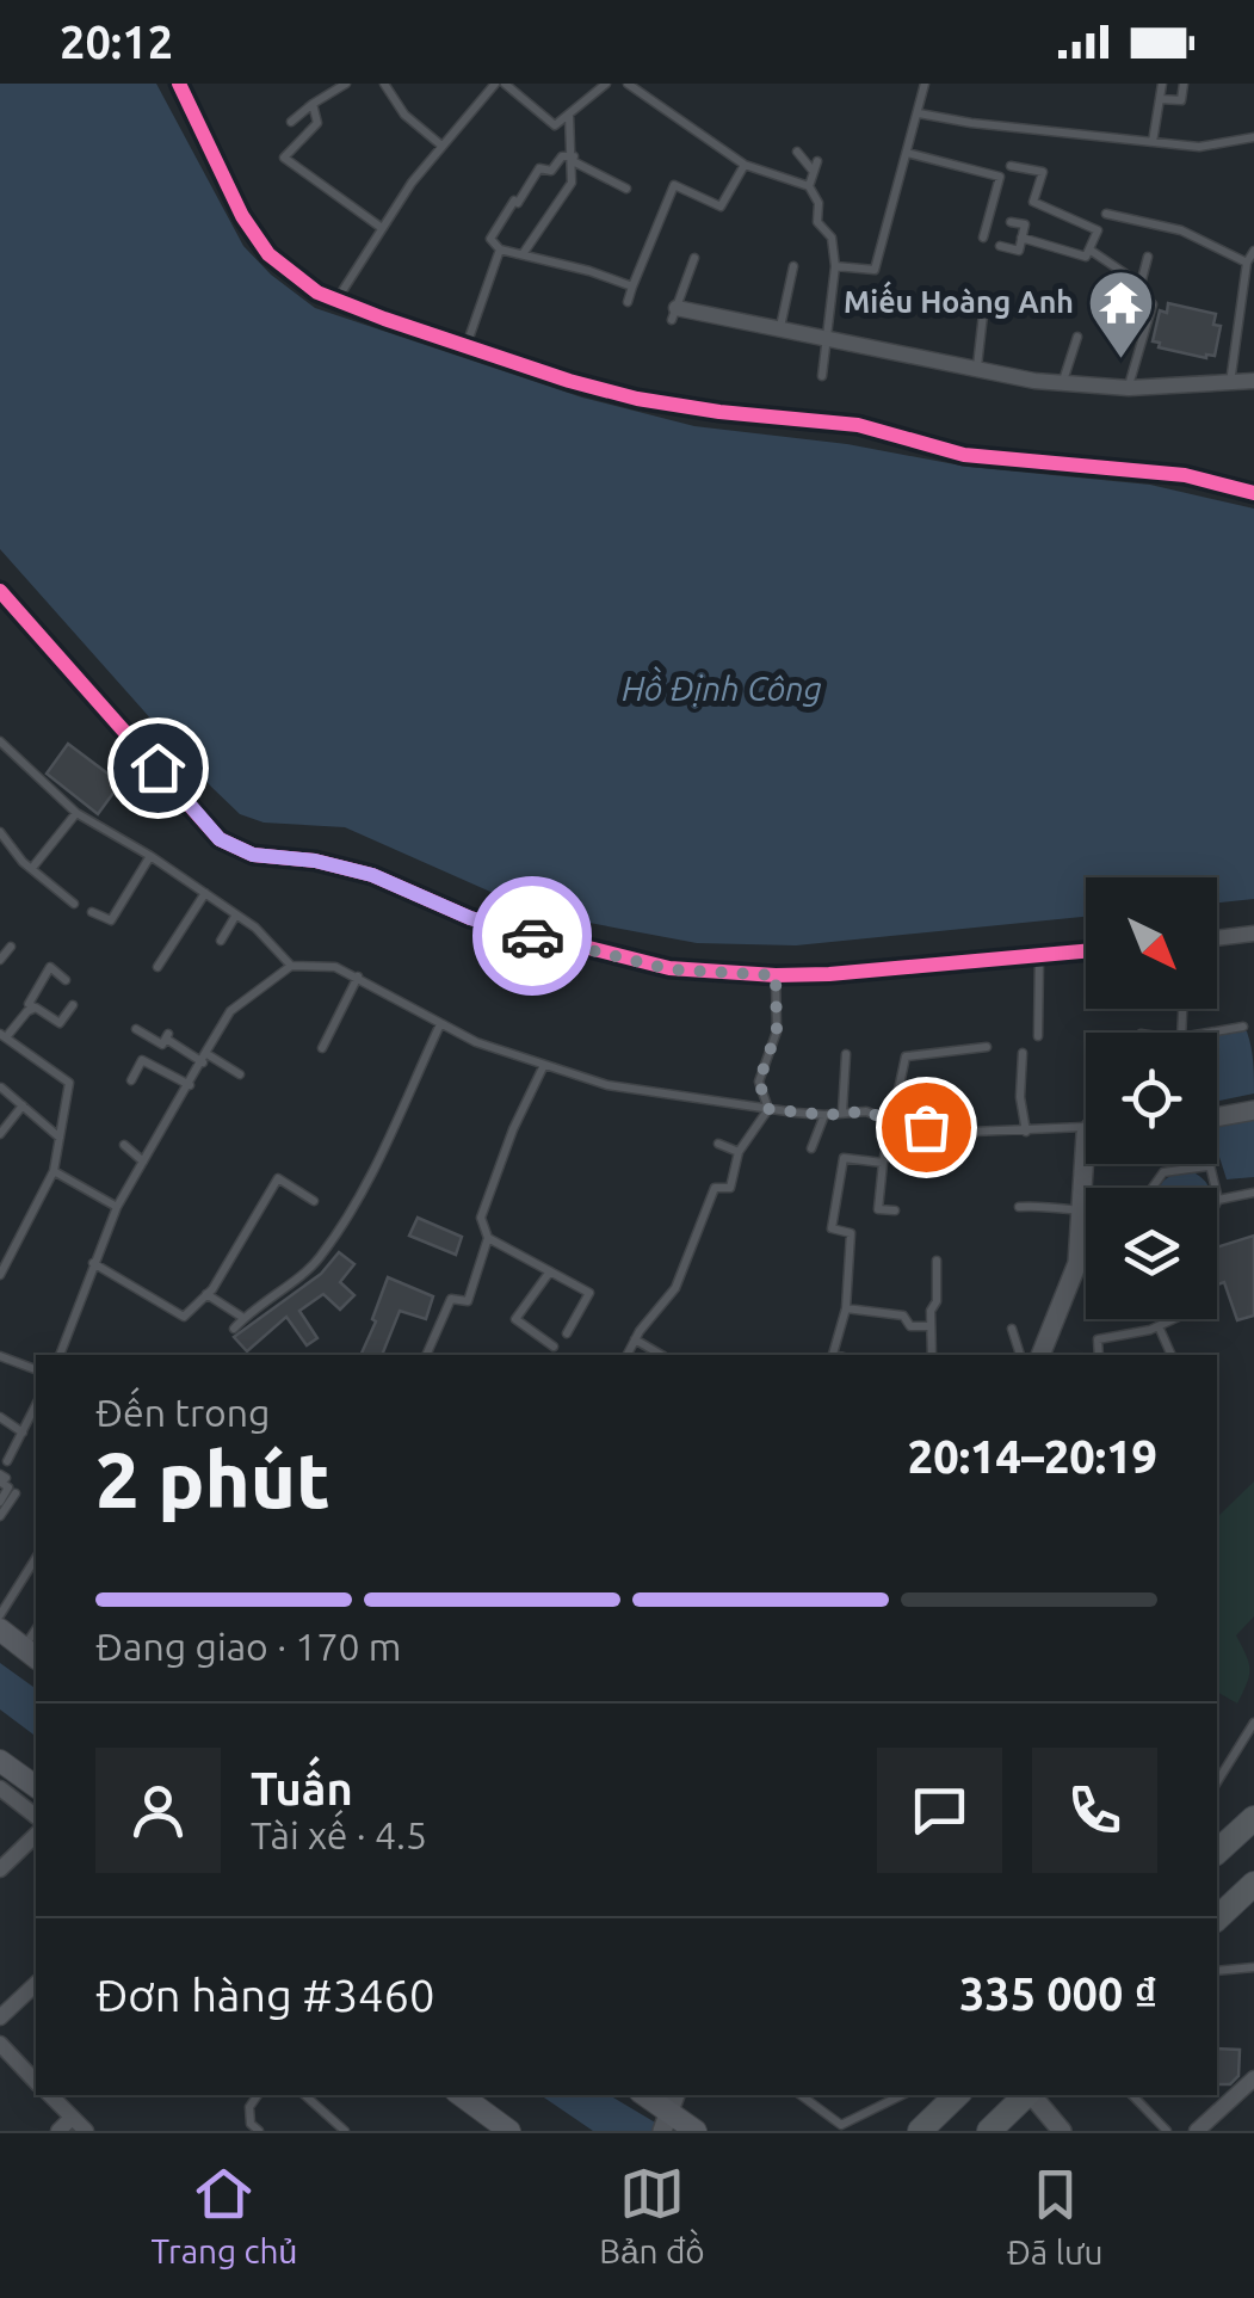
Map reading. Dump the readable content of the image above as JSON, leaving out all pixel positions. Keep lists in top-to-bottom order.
{
  "water": ["Hồ Định Công"],
  "places": {
    "temple": ["Miếu Hoàng Anh"]
  },
  "north": "bottom right",
  "page": {
    "status": "20:12",
    "heading": ["2 phút", "Đến trong", "20:14–20:19"],
    "panel": [
      "Tuấn",
      "Tài xế · 4.5",
      "Đơn hàng #3460",
      "335 000 ₫"
    ],
    "bar": "Đang giao · 170 m",
    "tabs": ["Trang chủ", "Bản đồ", "Đã lưu"]
  }
}
